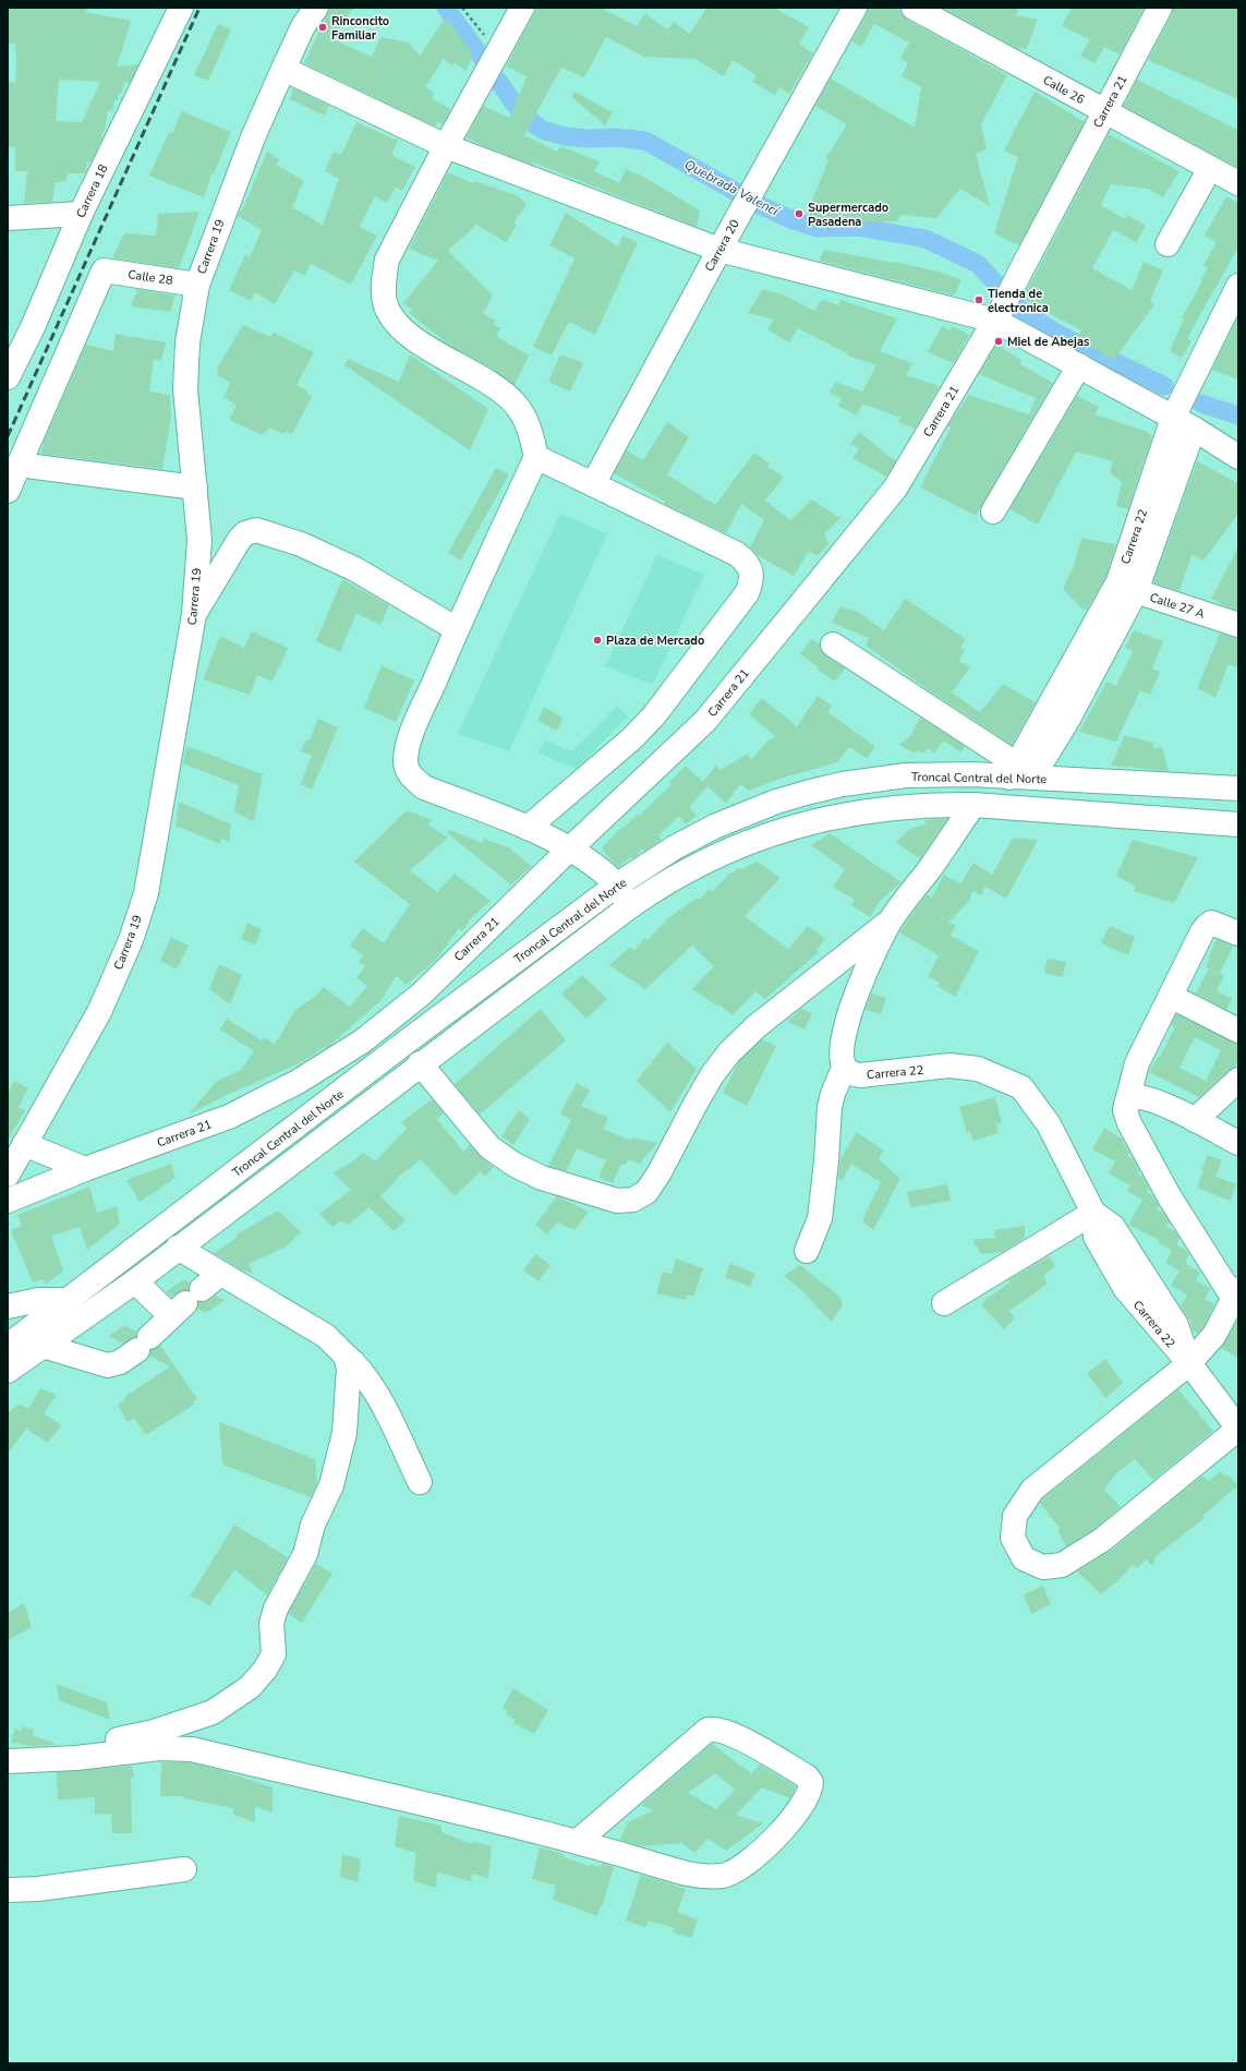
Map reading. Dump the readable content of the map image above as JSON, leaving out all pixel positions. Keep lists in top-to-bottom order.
{
  "streets": {
    "main road": [
      "Calle 26",
      "Carrera 21",
      "Carrera 18",
      "Carrera 20",
      "Carrera 19",
      "Calle 28",
      "Carrera 22",
      "Calle 27 A",
      "Troncal Central del Norte"
    ]
  },
  "crossings": [
    ["Calle 26", "Carrera 21"],
    ["Carrera 19", "Calle 28"],
    ["Carrera 22", "Calle 27 A"],
    ["Carrera 22", "Troncal Central del Norte"]
  ],
  "water": ["Quebrada Valencí"],
  "places": [
    "Rinconcito Familiar",
    "Supermercado Pasadena",
    "Tienda de electronica",
    "Miel de Abejas",
    "Plaza de Mercado"
  ]
}
